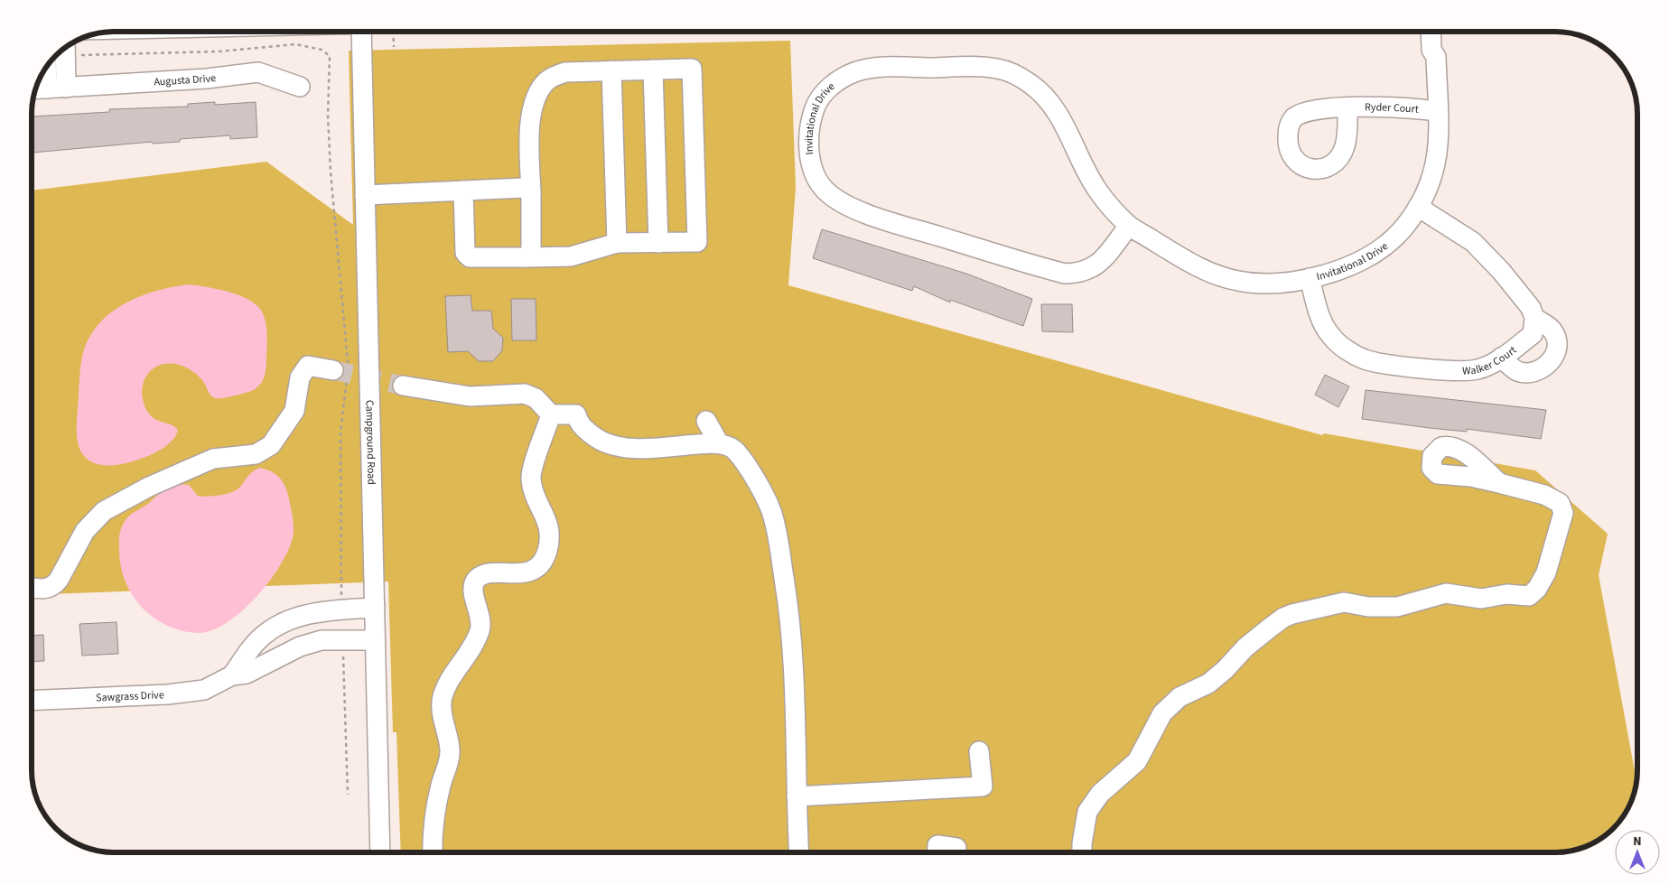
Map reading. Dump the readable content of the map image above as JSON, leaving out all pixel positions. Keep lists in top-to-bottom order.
{
  "streets": {
    "street": [
      "Augusta Drive",
      "Ryder Court",
      "Invitational Drive",
      "Walker Court",
      "Campground Road",
      "Sawgrass Drive"
    ]
  },
  "crossings": [
    ["Ryder Court", "Invitational Drive"],
    ["Invitational Drive", "Walker Court"],
    ["Campground Road", "Sawgrass Drive"]
  ],
  "north": "top"
}
